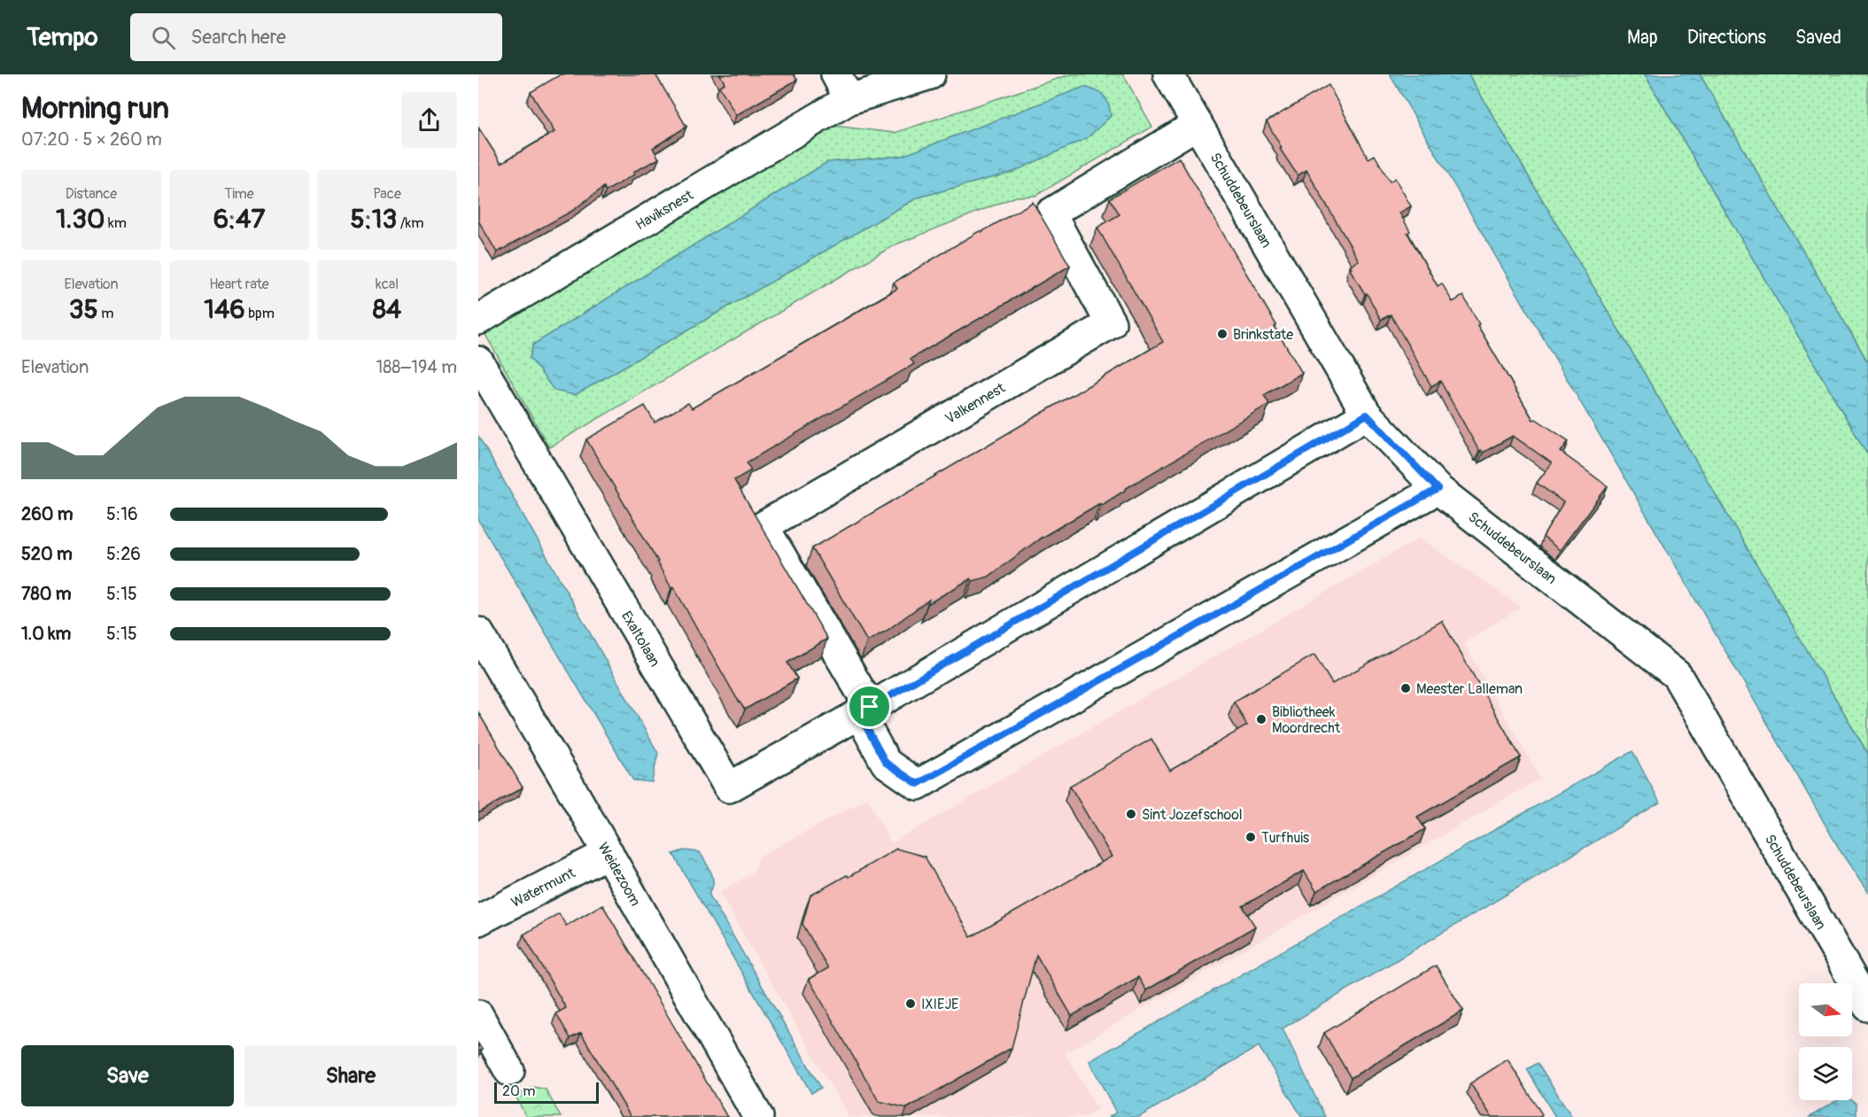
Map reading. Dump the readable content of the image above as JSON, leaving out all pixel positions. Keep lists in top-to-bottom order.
{
  "streets": {
    "street": [
      "Schuddebeurslaan",
      "Haviksnest",
      "Valkennest",
      "Exaltolaan",
      "Weidezoom",
      "Watermunt"
    ]
  },
  "crossings": [
    ["Schuddebeurslaan", "Valkennest"],
    ["Valkennest", "Exaltolaan"],
    ["Weidezoom", "Watermunt"]
  ],
  "places": [
    "Brinkstate",
    "Meester Lalleman",
    "Bibliotheek Moordrecht",
    "Sint Jozefschool",
    "Turfhuis",
    "IXIEJE"
  ],
  "scale_bar": "20 m",
  "north": "right",
  "page": {
    "header": "Tempo",
    "search": "Search here",
    "nav": ["Map", "Directions", "Saved"],
    "heading": ["Morning run", "07:20 · 5 × 260 m"],
    "stats": [
      ["Distance", "1.30 km"],
      ["Time", "6:47"],
      ["Pace", "5:13 /km"],
      ["Elevation", "35 m"],
      ["Heart rate", "146 bpm"],
      ["kcal", "84"]
    ],
    "chart": ["Elevation", "188–194 m"],
    "list": [
      {
        "name": "260 m",
        "note": "5:16"
      },
      {
        "name": "520 m",
        "note": "5:26"
      },
      {
        "name": "780 m",
        "note": "5:15"
      },
      {
        "name": "1.0 km",
        "note": "5:15"
      }
    ],
    "buttons": ["Save", "Share"],
    "scale": "20 m"
  }
}
